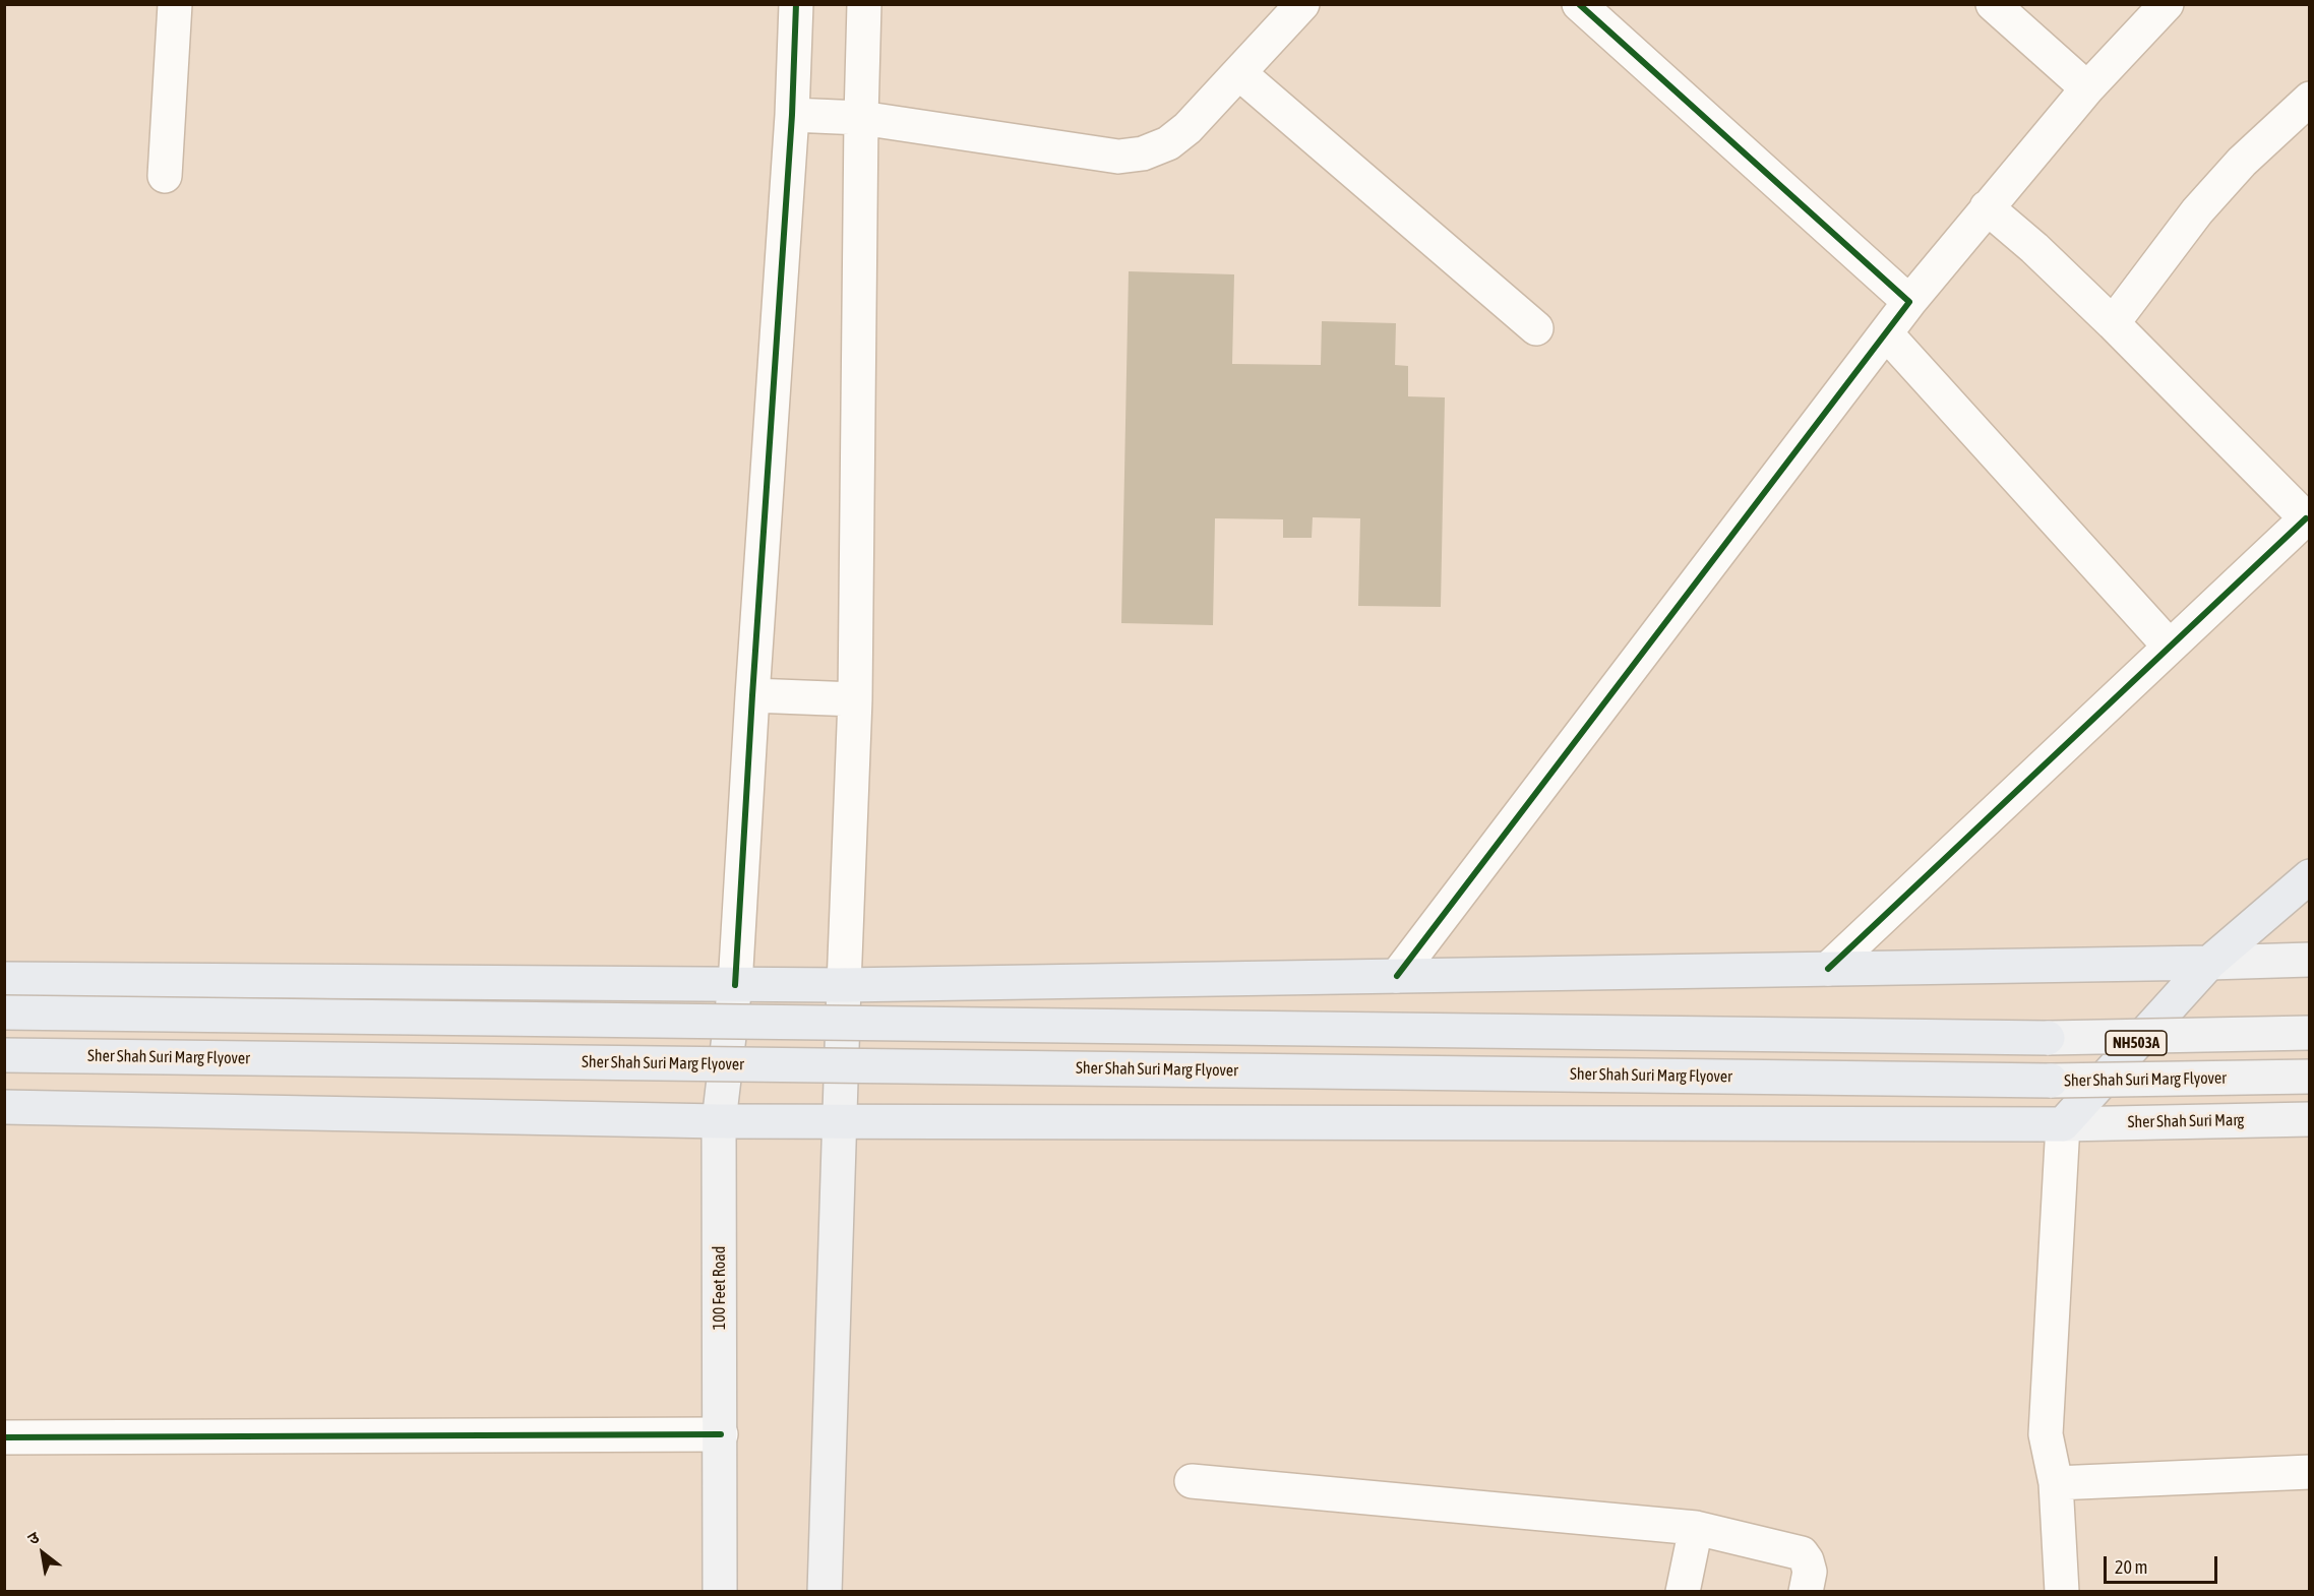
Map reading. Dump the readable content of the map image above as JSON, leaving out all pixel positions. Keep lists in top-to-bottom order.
{
  "streets": {
    "highway": ["NH503A", "Sher Shah Suri Marg Flyover"],
    "main road": ["Sher Shah Suri Marg", "100 Feet Road"]
  },
  "crossings": [
    ["NH503A", "Sher Shah Suri Marg"]
  ],
  "scale_bar": "20 m",
  "north": "top left"
}
